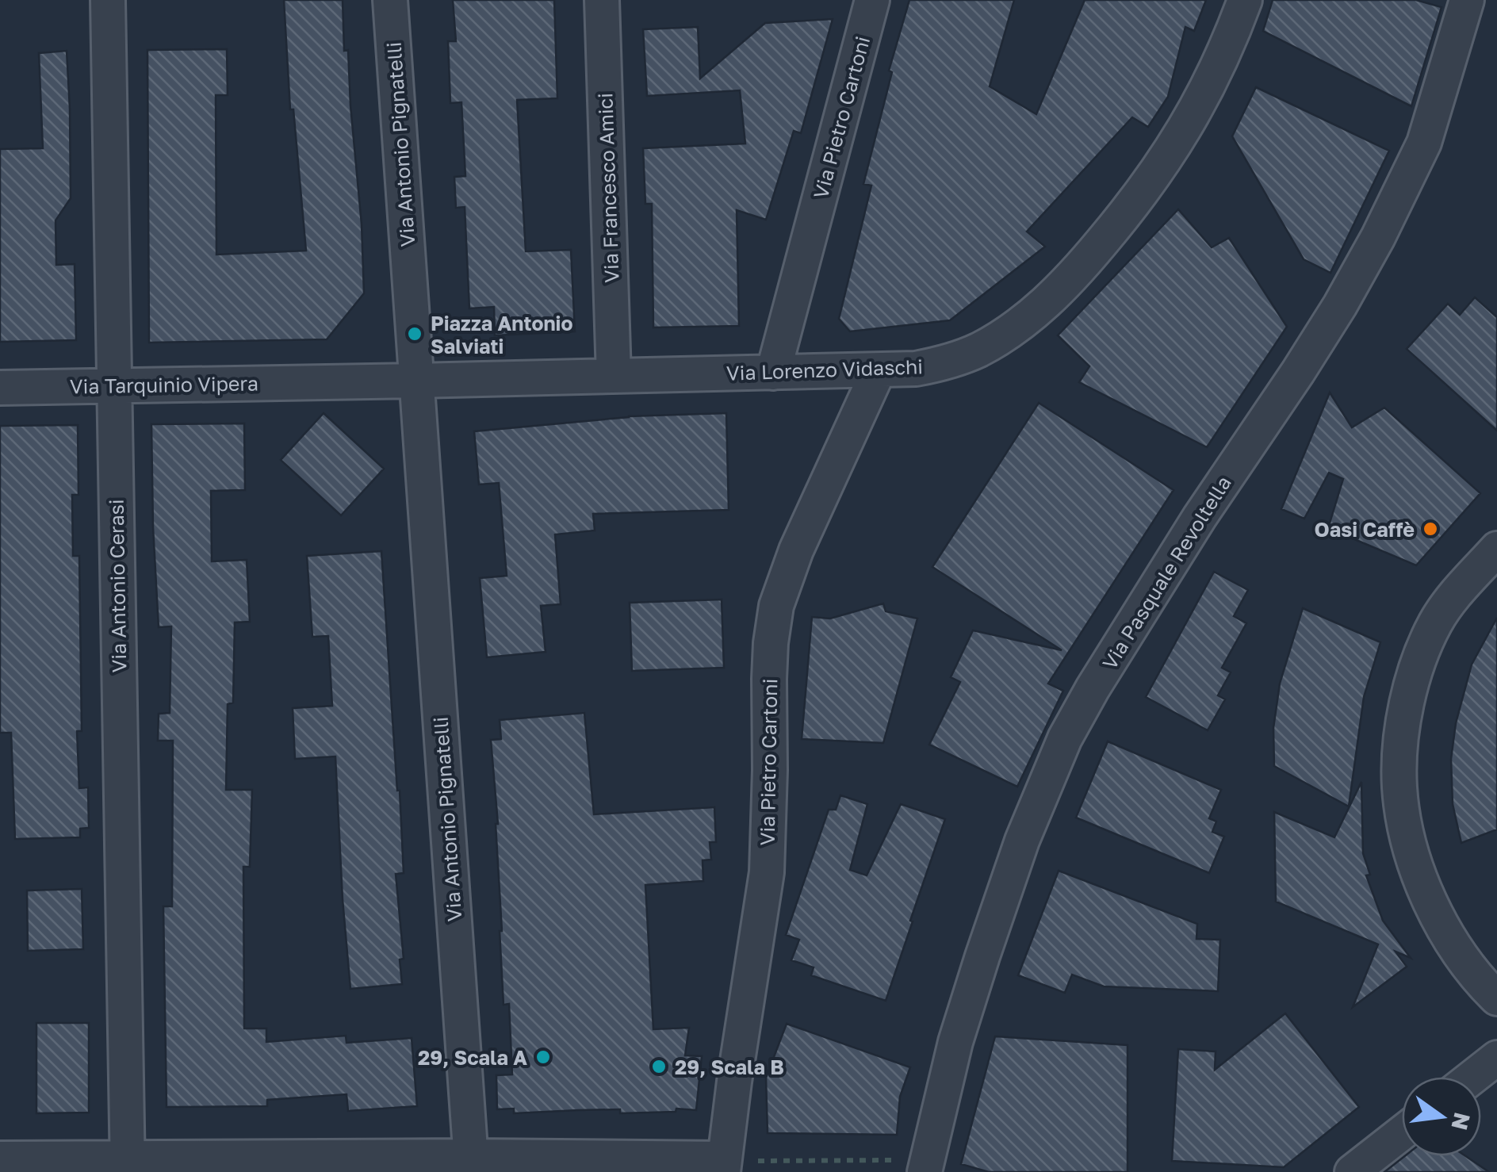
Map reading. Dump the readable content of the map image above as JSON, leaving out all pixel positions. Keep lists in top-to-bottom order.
{
  "streets": {
    "street": [
      "Via Pietro Cartoni",
      "Via Antonio Pignatelli",
      "Via Francesco Amici",
      "Via Lorenzo Vidaschi",
      "Via Tarquinio Vipera",
      "Via Pasquale Revoltella",
      "Via Antonio Cerasi"
    ]
  },
  "crossings": [
    ["Via Pietro Cartoni", "Via Lorenzo Vidaschi"],
    ["Via Antonio Pignatelli", "Via Lorenzo Vidaschi"],
    ["Via Antonio Pignatelli", "Via Tarquinio Vipera"],
    ["Via Francesco Amici", "Via Lorenzo Vidaschi"],
    ["Via Lorenzo Vidaschi", "Via Tarquinio Vipera"],
    ["Via Tarquinio Vipera", "Via Antonio Cerasi"]
  ],
  "places": [
    "Piazza Antonio Salviati",
    "Oasi Caffè",
    "29, Scala A",
    "29, Scala B"
  ],
  "north": "right"
}
